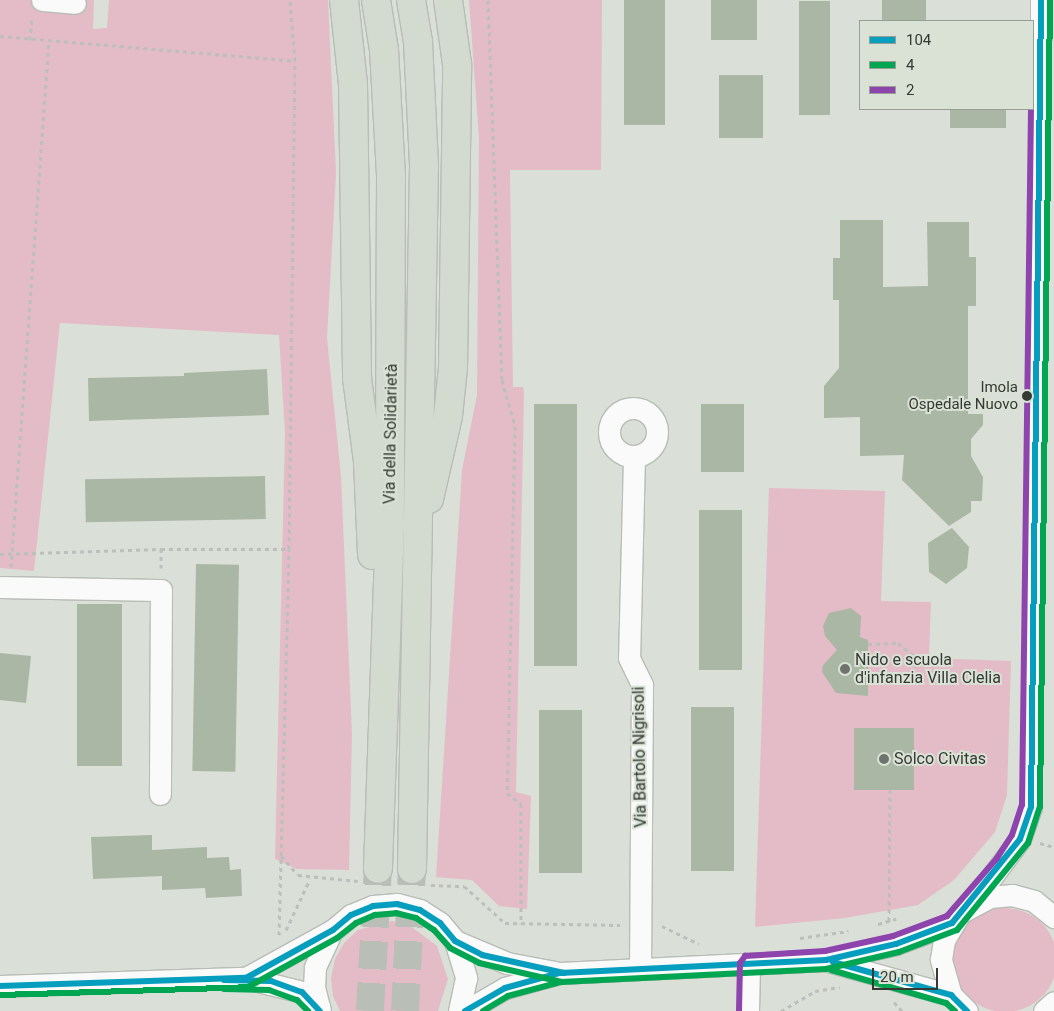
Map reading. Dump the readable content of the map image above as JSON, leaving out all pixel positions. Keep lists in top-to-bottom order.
{
  "streets": {
    "highway": ["Via della Solidarietà"],
    "street": ["Via Bartolo Nigrisoli"]
  },
  "places": ["Imola Ospedale Nuovo", "Nido e scuola d'infanzia Villa Clelia", "Solco Civitas"],
  "lines": ["transit line 104", "transit line 4", "transit line 2"],
  "legend": ["104", "4", "2"],
  "scale_bar": "20 m"
}
